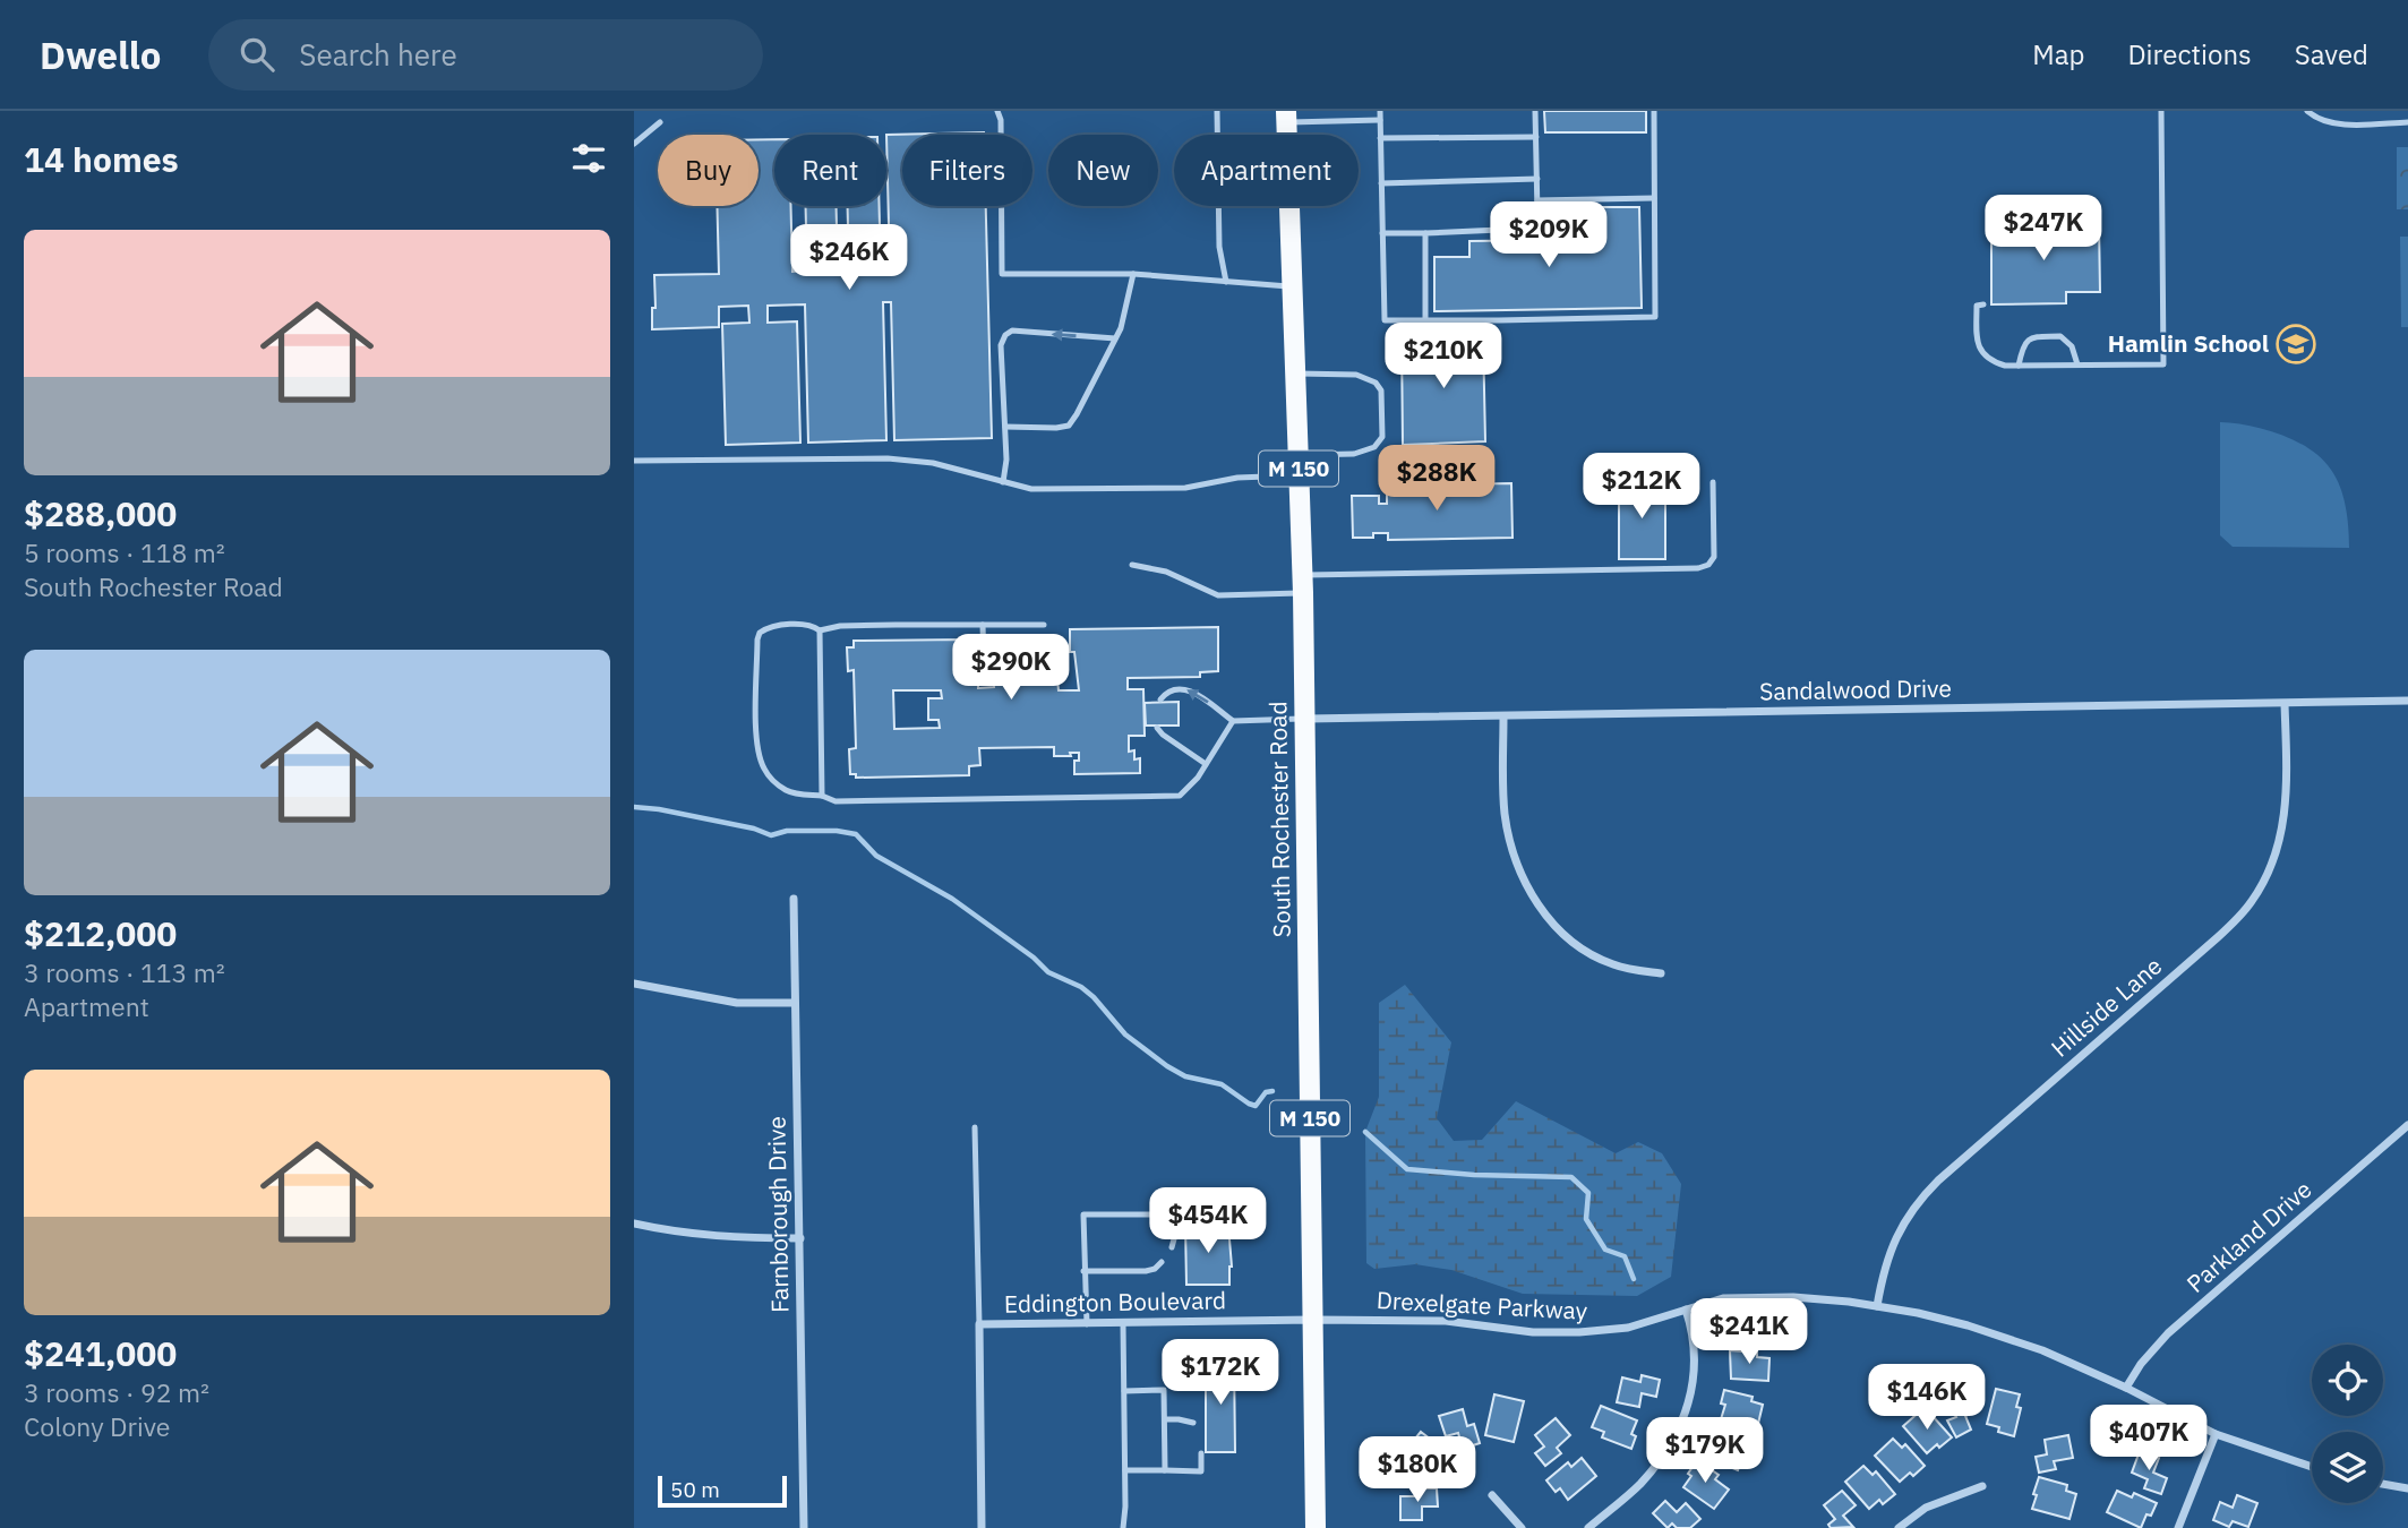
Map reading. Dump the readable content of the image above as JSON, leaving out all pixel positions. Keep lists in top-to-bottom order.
{
  "streets": {
    "main road": ["M 150", "South Rochester Road"],
    "street": [
      "Sandalwood Drive",
      "Hillside Lane",
      "Farnborough Drive",
      "Parkland Drive",
      "Eddington Boulevard",
      "Drexelgate Parkway"
    ]
  },
  "crossings": [
    ["Sandalwood Drive", "South Rochester Road"],
    ["Sandalwood Drive", "Hillside Lane"],
    ["South Rochester Road", "Eddington Boulevard"],
    ["South Rochester Road", "Drexelgate Parkway"],
    ["Hillside Lane", "Drexelgate Parkway"],
    ["Parkland Drive", "Drexelgate Parkway"],
    ["Eddington Boulevard", "Drexelgate Parkway"]
  ],
  "places": {
    "school or university": ["Hamlin School"]
  },
  "scale_bar": "50 m",
  "page": {
    "header": "Dwello",
    "search": "Search here",
    "nav": ["Map", "Directions", "Saved"],
    "heading": "14 homes",
    "chip": [
      "Buy",
      "Rent",
      "Filters",
      "New",
      "Apartment"
    ],
    "price": [
      "$247K",
      "$209K",
      "$246K",
      "$210K",
      "$288K",
      "$212K",
      "$290K",
      "$454K",
      "$241K",
      "$172K",
      "$146K",
      "$407K",
      "$179K",
      "$180K"
    ],
    "list": [
      {
        "name": "$288,000",
        "note": "5 rooms · 118 m² · South Rochester Road"
      },
      {
        "name": "$212,000",
        "note": "3 rooms · 113 m² · Apartment"
      },
      {
        "name": "$241,000",
        "note": "3 rooms · 92 m² · Colony Drive"
      }
    ],
    "scale": "50 m"
  }
}
